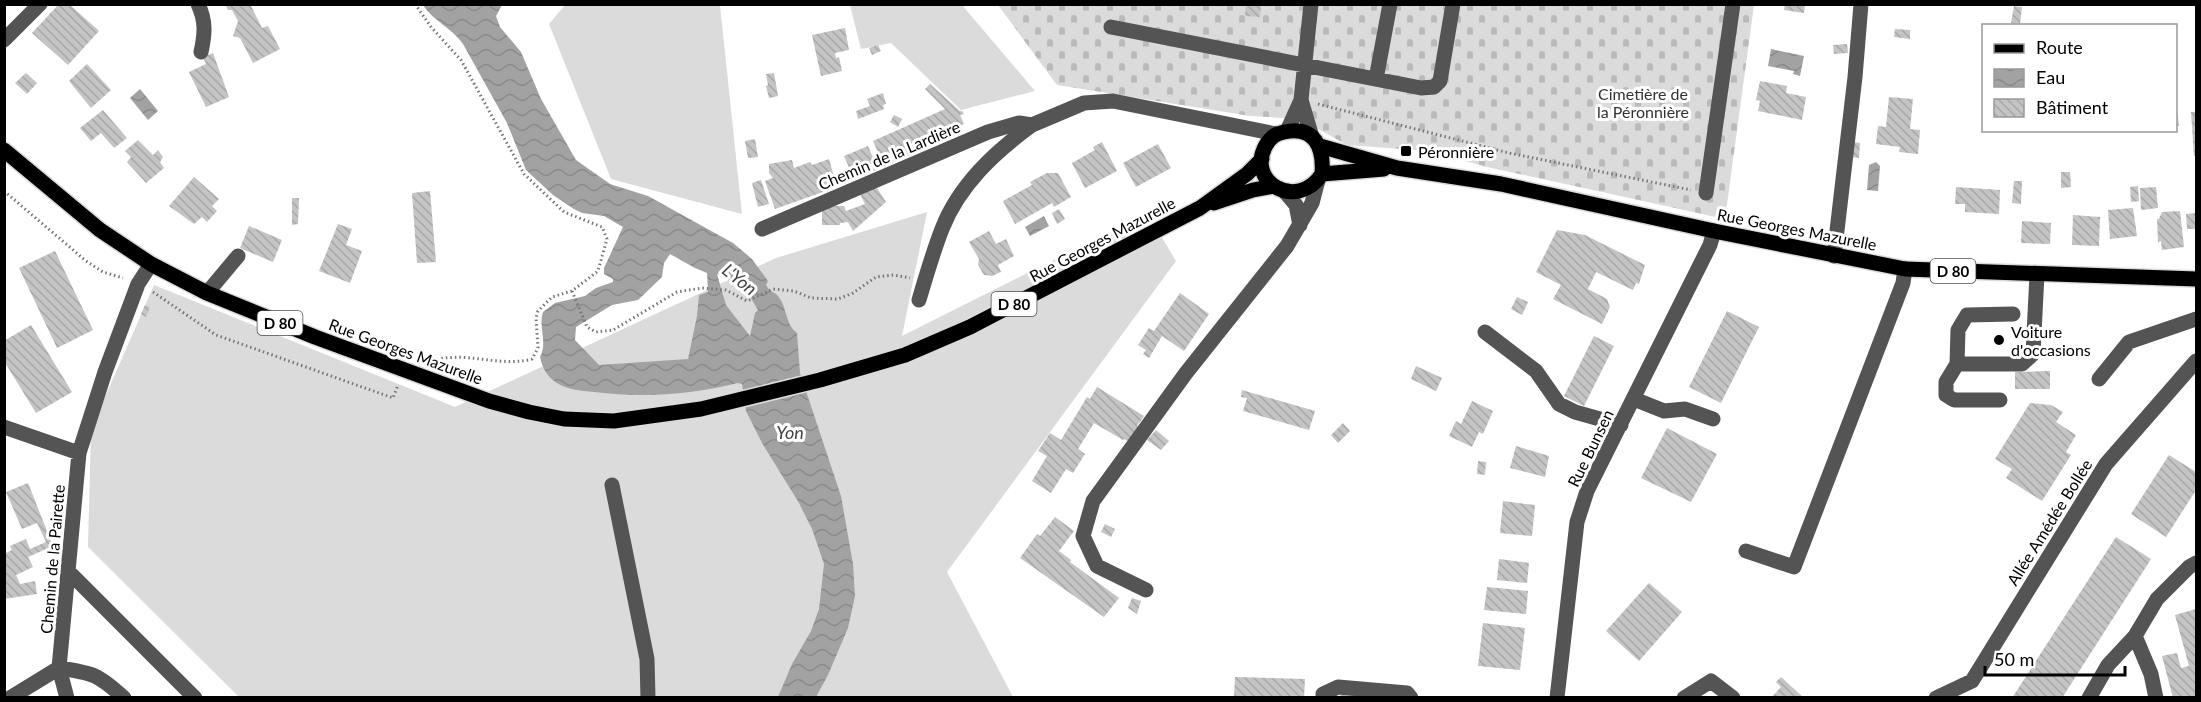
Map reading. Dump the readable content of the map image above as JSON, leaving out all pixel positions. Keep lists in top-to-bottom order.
{
  "streets": {
    "main road": ["Rue Georges Mazurelle", "D 80"],
    "street": [
      "Chemin de la Lardière",
      "Rue Bunsen",
      "Allée Amédée Bollée",
      "Chemin de la Pairette"
    ]
  },
  "crossings": [
    ["Chemin de la Lardière", "D 80"],
    ["Rue Georges Mazurelle", "D 80"],
    ["Rue Georges Mazurelle", "Rue Bunsen"],
    ["Rue Georges Mazurelle", "Chemin de la Pairette"]
  ],
  "water": ["L'Yon", "Yon"],
  "parks": ["Cimetière de la Péronnière"],
  "places": {
    "transit": ["Péronnière"],
    "other": ["Voiture d'occasions"]
  },
  "legend": ["Route", "Eau", "Bâtiment"],
  "scale_bar": "50 m"
}
